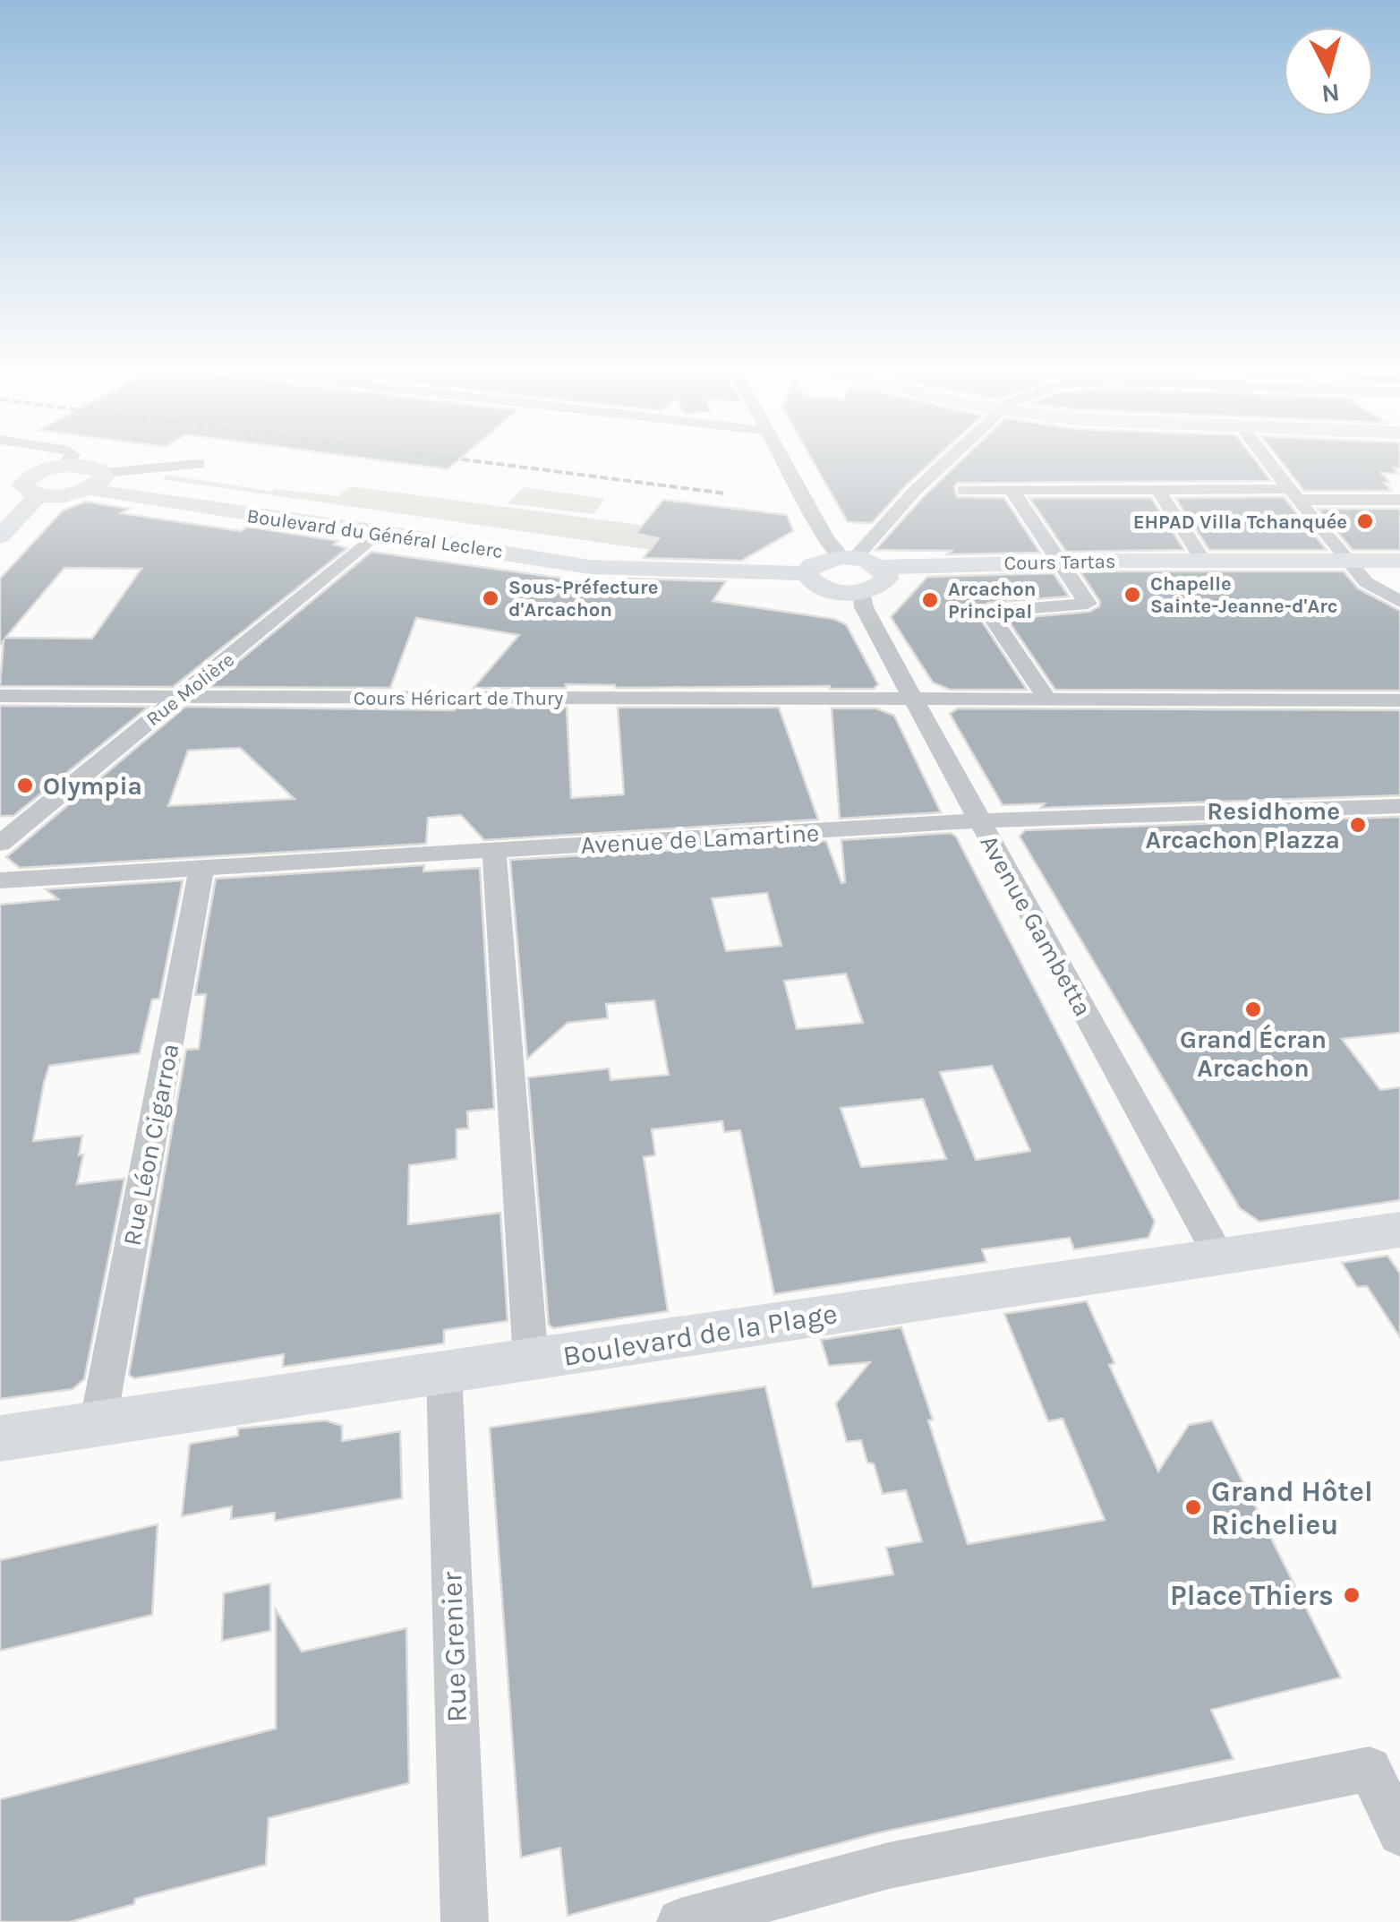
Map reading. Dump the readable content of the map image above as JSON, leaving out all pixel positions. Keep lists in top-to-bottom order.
{
  "streets": {
    "street": [
      "Boulevard du Général Leclerc",
      "Cours Tartas",
      "Rue Molière",
      "Cours Héricart de Thury",
      "Avenue de Lamartine",
      "Avenue Gambetta",
      "Rue Léon Cigarroa",
      "Boulevard de la Plage",
      "Rue Grenier"
    ]
  },
  "crossings": [
    ["Boulevard du Général Leclerc", "Rue Molière"],
    ["Rue Molière", "Cours Héricart de Thury"],
    ["Cours Héricart de Thury", "Avenue Gambetta"],
    ["Avenue de Lamartine", "Avenue Gambetta"],
    ["Avenue de Lamartine", "Rue Léon Cigarroa"],
    ["Avenue Gambetta", "Boulevard de la Plage"],
    ["Rue Léon Cigarroa", "Boulevard de la Plage"],
    ["Boulevard de la Plage", "Rue Grenier"]
  ],
  "places": [
    "EHPAD Villa Tchanquée",
    "Chapelle Sainte-Jeanne-d'Arc",
    "Sous-Préfecture d'Arcachon",
    "Arcachon Principal",
    "Olympia",
    "Residhome Arcachon Plazza",
    "Grand Écran Arcachon",
    "Grand Hôtel Richelieu",
    "Place Thiers"
  ],
  "north": "bottom"
}
